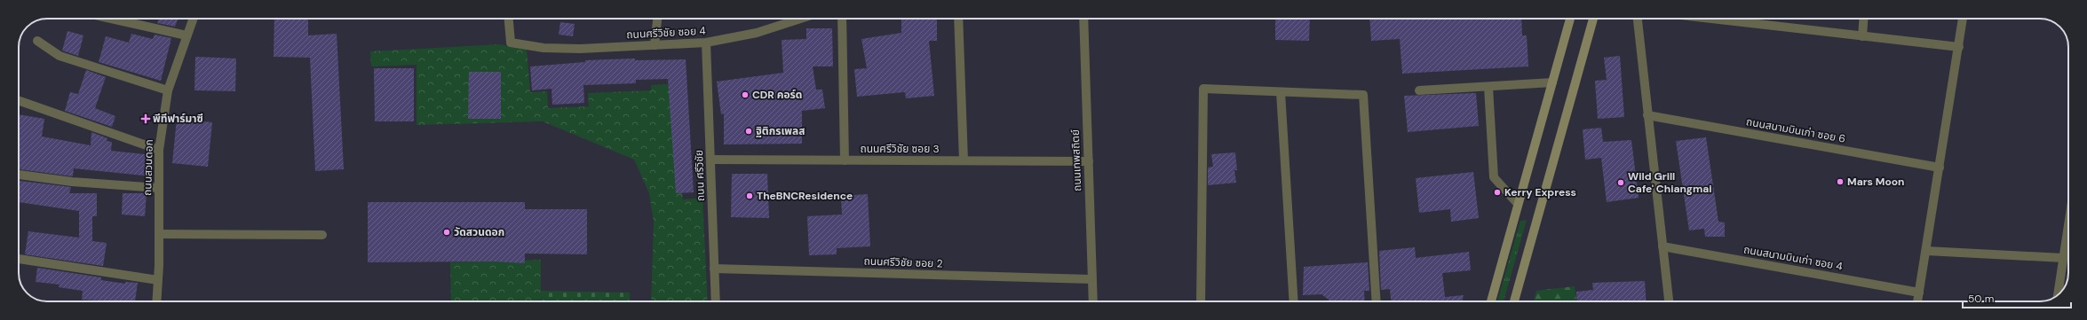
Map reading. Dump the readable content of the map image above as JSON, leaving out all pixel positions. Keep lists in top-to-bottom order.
{
  "streets": {
    "street": [
      "ถนนศรีวิชัย ซอย 4",
      "ถนนสนามบินเก่า ซอย 6",
      "ถนนศรีวิชัย ซอย 3",
      "ถนนเทพสถิตย์",
      "ถนนสวนดอก",
      "ถนน ศรีวิชัย",
      "ถนนสนามบินเก่า ซอย 4",
      "ถนนศรีวิชัย ซอย 2"
    ]
  },
  "crossings": [
    ["ถนนศรีวิชัย ซอย 4", "ถนน ศรีวิชัย"],
    ["ถนนศรีวิชัย ซอย 3", "ถนนเทพสถิตย์"],
    ["ถนนศรีวิชัย ซอย 3", "ถนน ศรีวิชัย"],
    ["ถนนเทพสถิตย์", "ถนนศรีวิชัย ซอย 2"],
    ["ถนน ศรีวิชัย", "ถนนศรีวิชัย ซอย 2"]
  ],
  "places": {
    "other": [
      "CDR คอร์ด",
      "ฐิติกรเพลส",
      "Mars Moon",
      "Wild Grill Cafe' Chiangmai",
      "Kerry Express",
      "TheBNCResidence",
      "วัดสวนดอก"
    ],
    "health": ["พีทีฟาร์มาซี"]
  },
  "scale_bar": "50 m"
}
